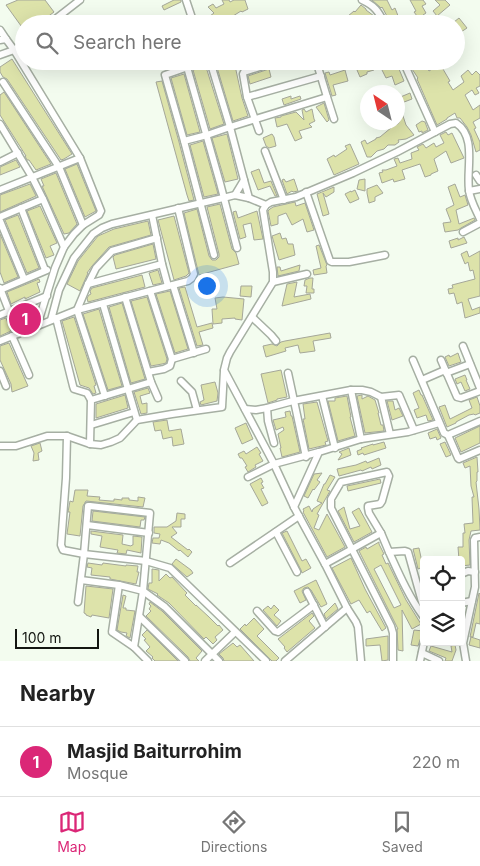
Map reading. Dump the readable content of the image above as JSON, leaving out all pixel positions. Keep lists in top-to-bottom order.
{
  "scale_bar": "100 m",
  "north": "top left",
  "page": {
    "search": "Search here",
    "pins": "1",
    "scale": "100 m",
    "heading": "Nearby",
    "list": [
      {
        "mark": "1",
        "name": "Masjid Baiturrohim",
        "note": "Mosque",
        "value": "220 m"
      }
    ],
    "nav": ["Map", "Directions", "Saved"]
  }
}
